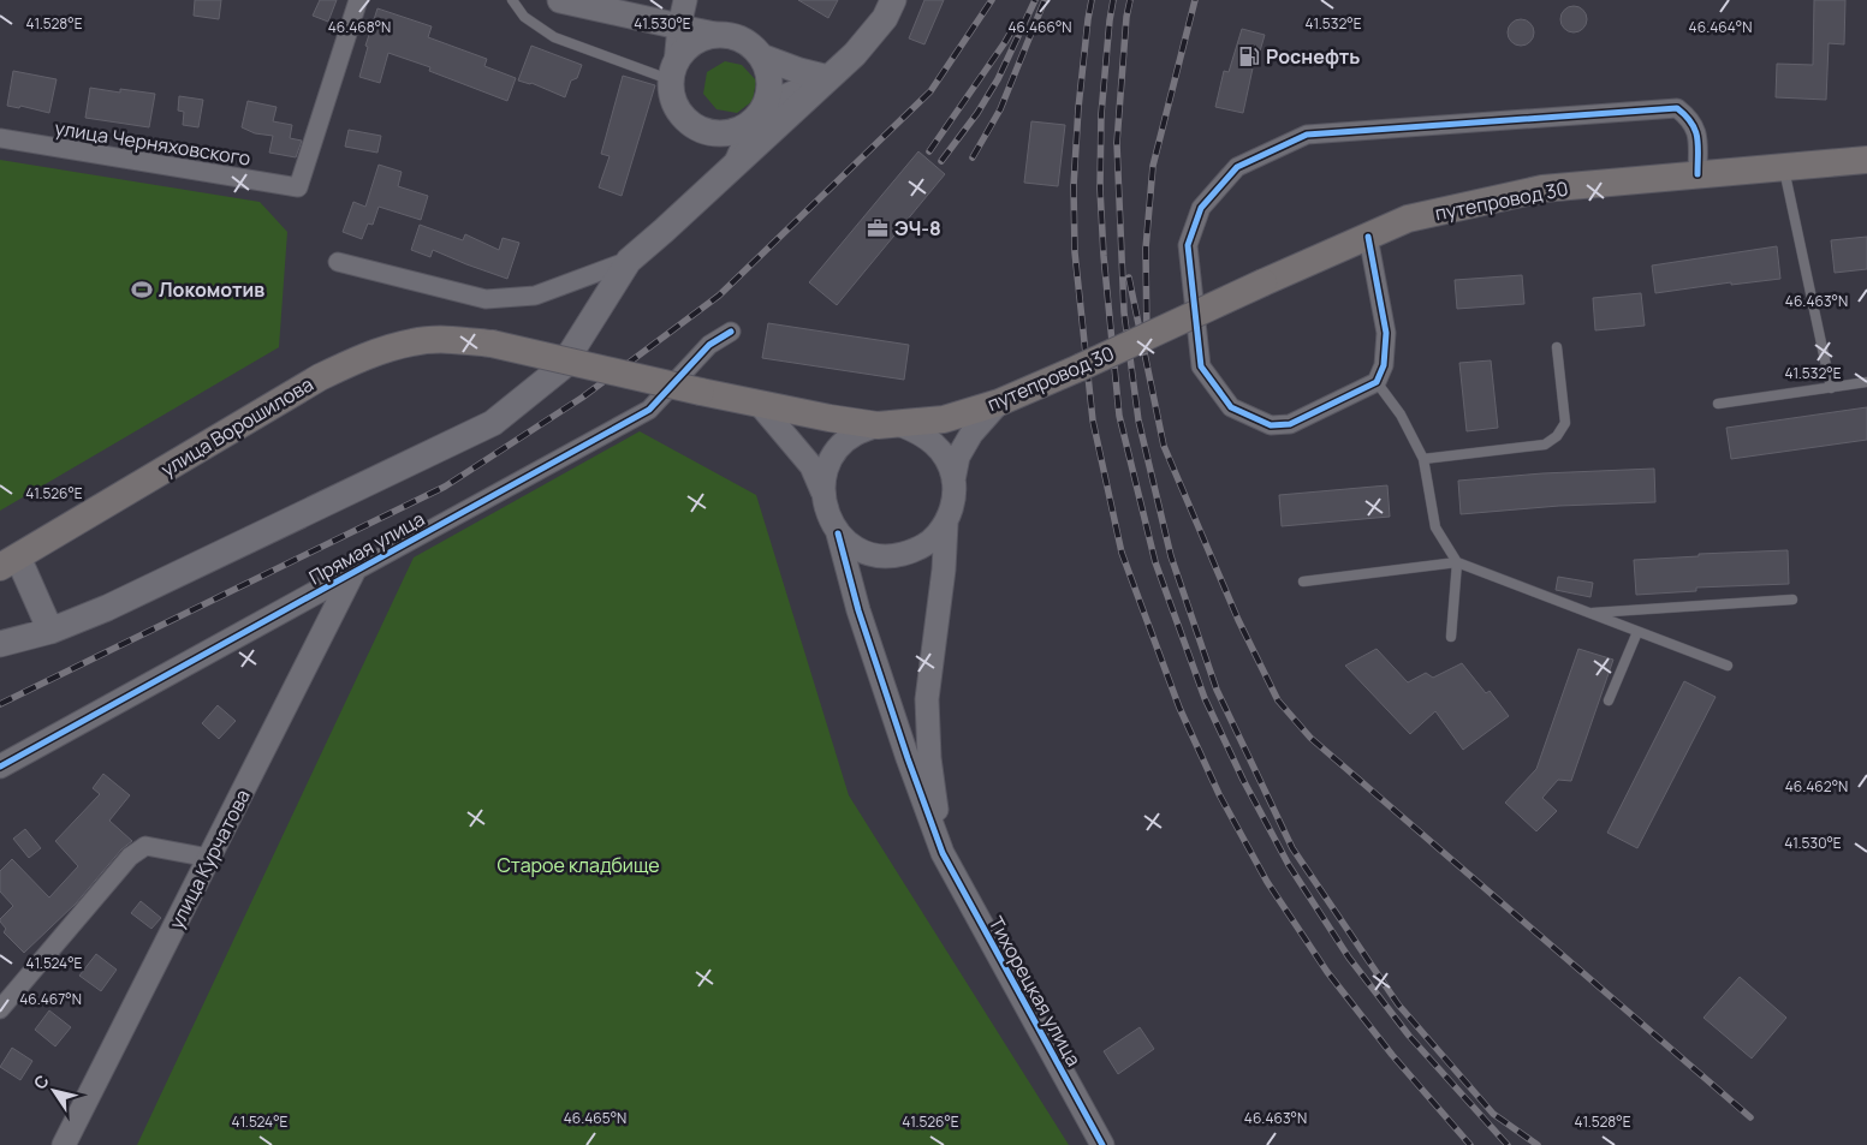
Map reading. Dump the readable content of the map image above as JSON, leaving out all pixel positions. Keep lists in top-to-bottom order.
{
  "streets": {
    "main road": ["путепровод 30", "улица Ворошилова"],
    "street": [
      "улица Черняховского",
      "Прямая улица",
      "улица Курчатова",
      "Тихорецкая улица"
    ]
  },
  "crossings": [
    ["путепровод 30", "улица Ворошилова"],
    ["Прямая улица", "улица Курчатова"]
  ],
  "parks": ["Старое кладбище"],
  "places": {
    "fuel station": ["Роснефть"],
    "office": ["ЭЧ-8"],
    "sports": ["Локомотив"]
  },
  "north": "top left",
  "coordinates": [
    "41.530°E",
    "41.532°E",
    "41.528°E",
    "46.468°N",
    "46.466°N",
    "46.464°N",
    "46.463°N",
    "41.526°E",
    "46.462°N",
    "41.524°E",
    "46.467°N",
    "46.465°N"
  ]
}
